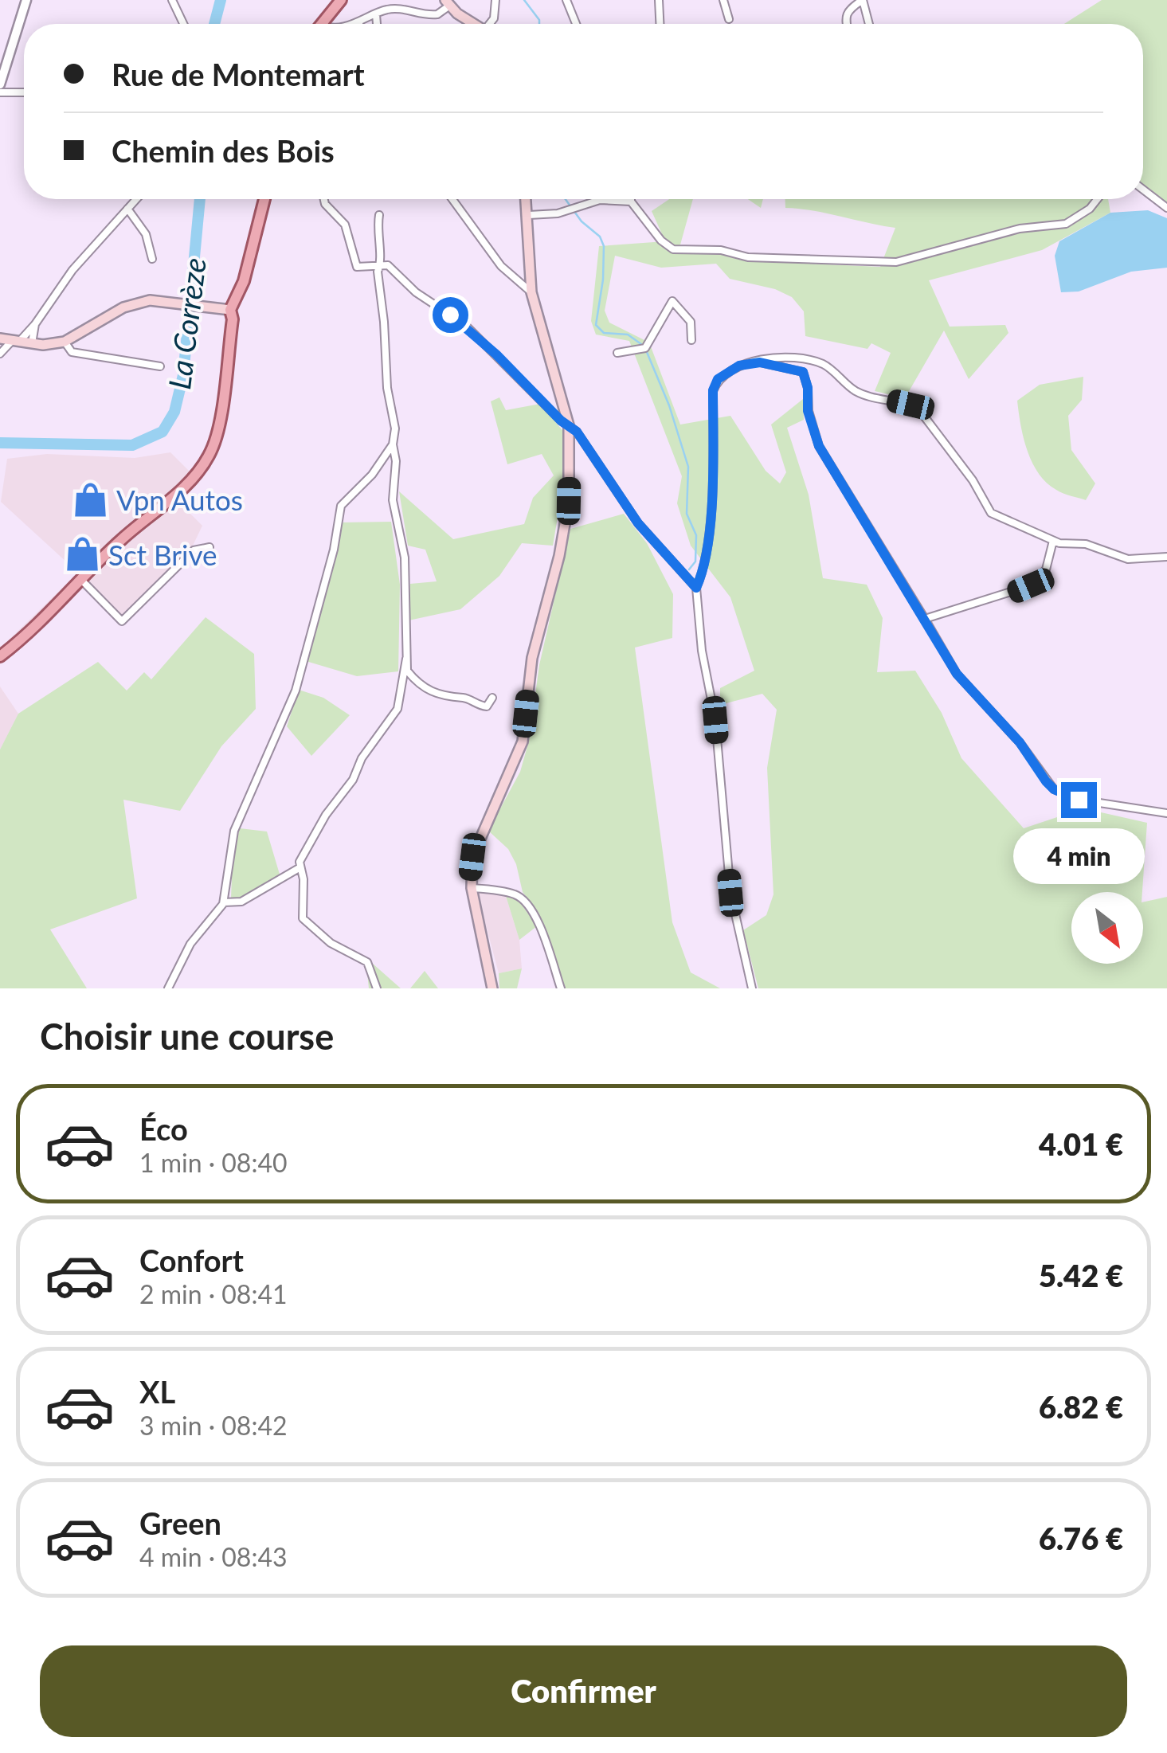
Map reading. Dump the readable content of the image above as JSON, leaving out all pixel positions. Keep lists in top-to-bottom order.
{
  "water": ["La Corrèze"],
  "places": {
    "shop": ["Vpn Autos", "Sct Brive"]
  },
  "north": "bottom right",
  "page": {
    "banner": ["Rue de Montemart", "Chemin des Bois"],
    "bubble": "4 min",
    "heading": "Choisir une course",
    "list": [
      {
        "name": "Éco",
        "note": "1 min · 08:40",
        "value": "4.01 €"
      },
      {
        "name": "Confort",
        "note": "2 min · 08:41",
        "value": "5.42 €"
      },
      {
        "name": "XL",
        "note": "3 min · 08:42",
        "value": "6.82 €"
      },
      {
        "name": "Green",
        "note": "4 min · 08:43",
        "value": "6.76 €"
      }
    ],
    "buttons": "Confirmer"
  }
}
